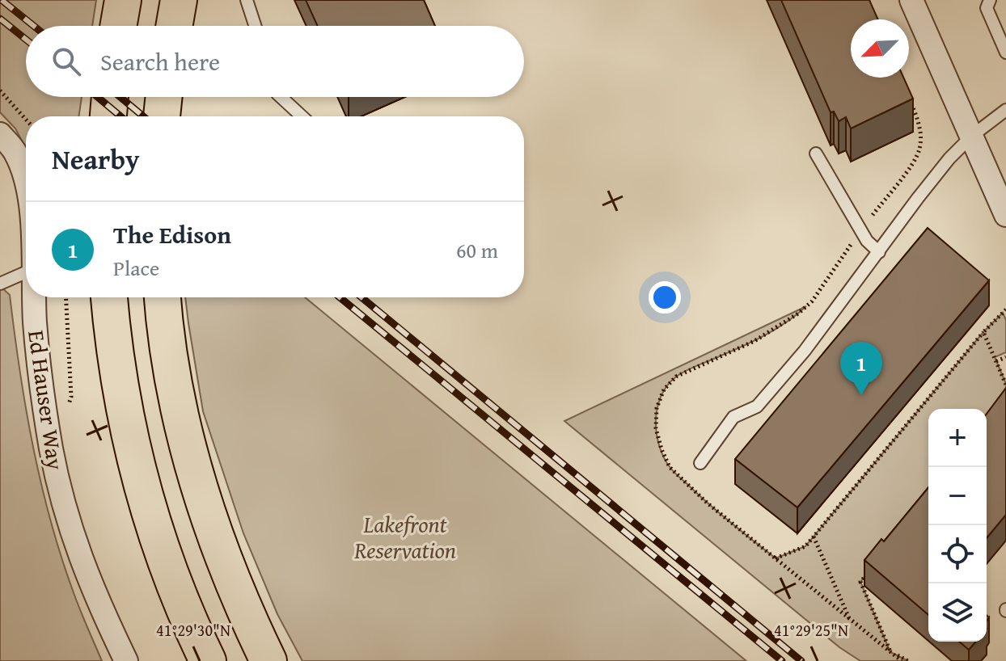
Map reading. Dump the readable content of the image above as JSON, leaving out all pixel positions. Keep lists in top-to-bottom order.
{
  "streets": {
    "street": ["Ed Hauser Way"]
  },
  "parks": ["Lakefront Reservation"],
  "north": "bottom left",
  "page": {
    "search": "Search here",
    "heading": "Nearby",
    "list": [
      {
        "mark": "1",
        "name": "The Edison",
        "note": "Place",
        "value": "60 m"
      }
    ],
    "pins": "1",
    "map_buttons": ["+", "−"]
  },
  "coordinates": ["41°29'30\"N", "41°29'25\"N"]
}
